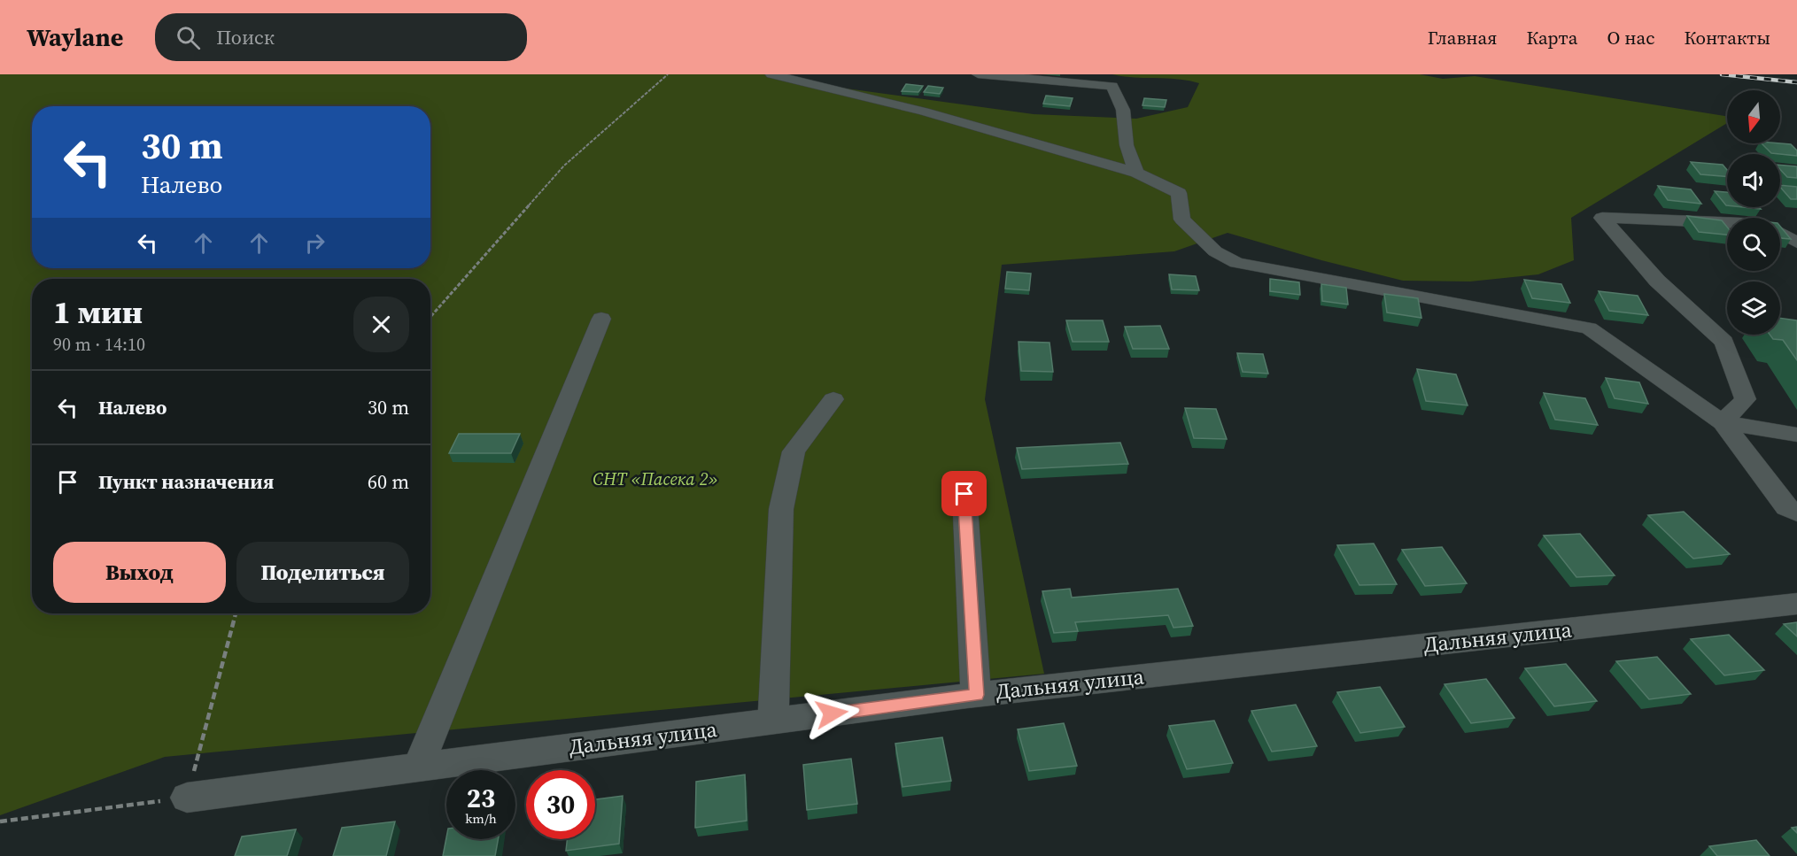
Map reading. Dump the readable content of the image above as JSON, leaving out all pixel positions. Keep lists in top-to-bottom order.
{
  "streets": {
    "street": ["Дальняя улица"]
  },
  "parks": ["СНТ «Пасека 2»"],
  "north": "bottom",
  "page": {
    "header": "Waylane",
    "search": "Поиск",
    "nav": [
      "Главная",
      "Карта",
      "О нас",
      "Контакты"
    ],
    "turn": ["30 m", "Налево"],
    "heading": ["1 мин", "90 m · 14:10"],
    "list": [
      {
        "name": "Налево",
        "value": "30 m"
      },
      {
        "name": "Пункт назначения",
        "value": "60 m"
      }
    ],
    "buttons": ["Выход", "Поделиться"],
    "speed": "23 km/h",
    "limit": "30"
  }
}
